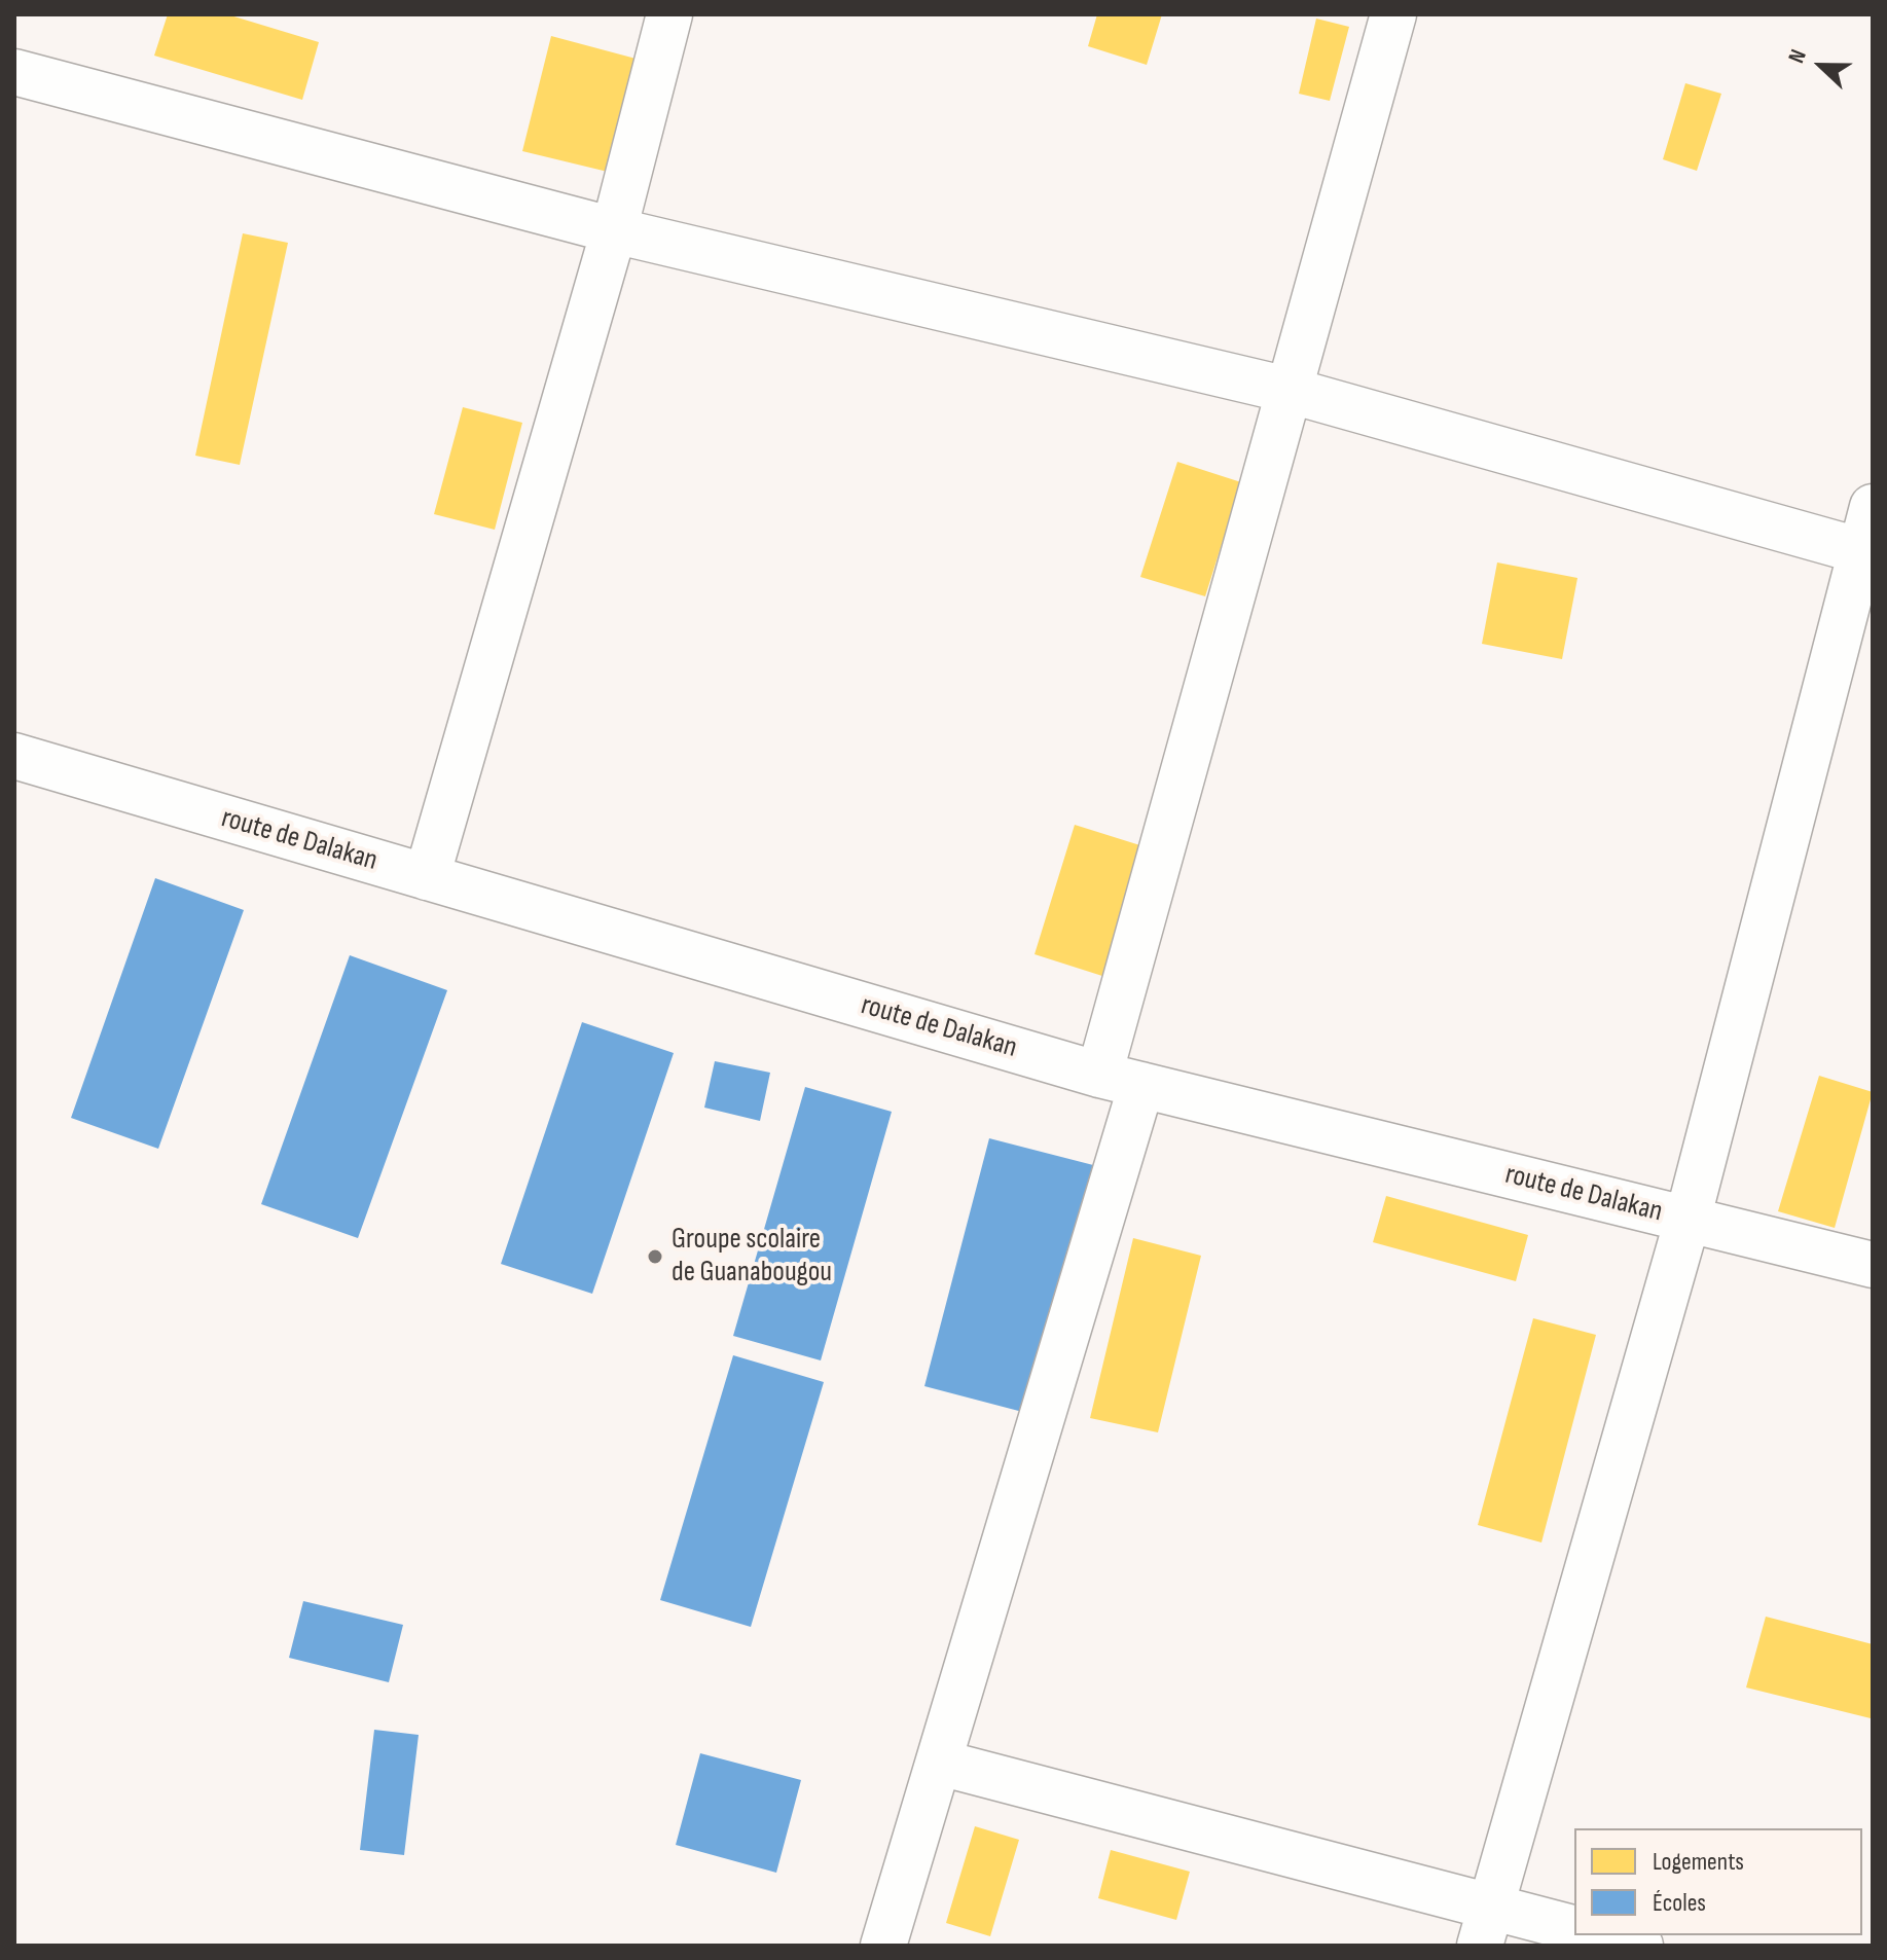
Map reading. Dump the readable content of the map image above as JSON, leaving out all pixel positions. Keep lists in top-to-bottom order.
{
  "streets": {
    "street": ["route de Dalakan"]
  },
  "places": ["Groupe scolaire de Guanabougou"],
  "legend": ["Logements", "Écoles"],
  "north": "left"
}
